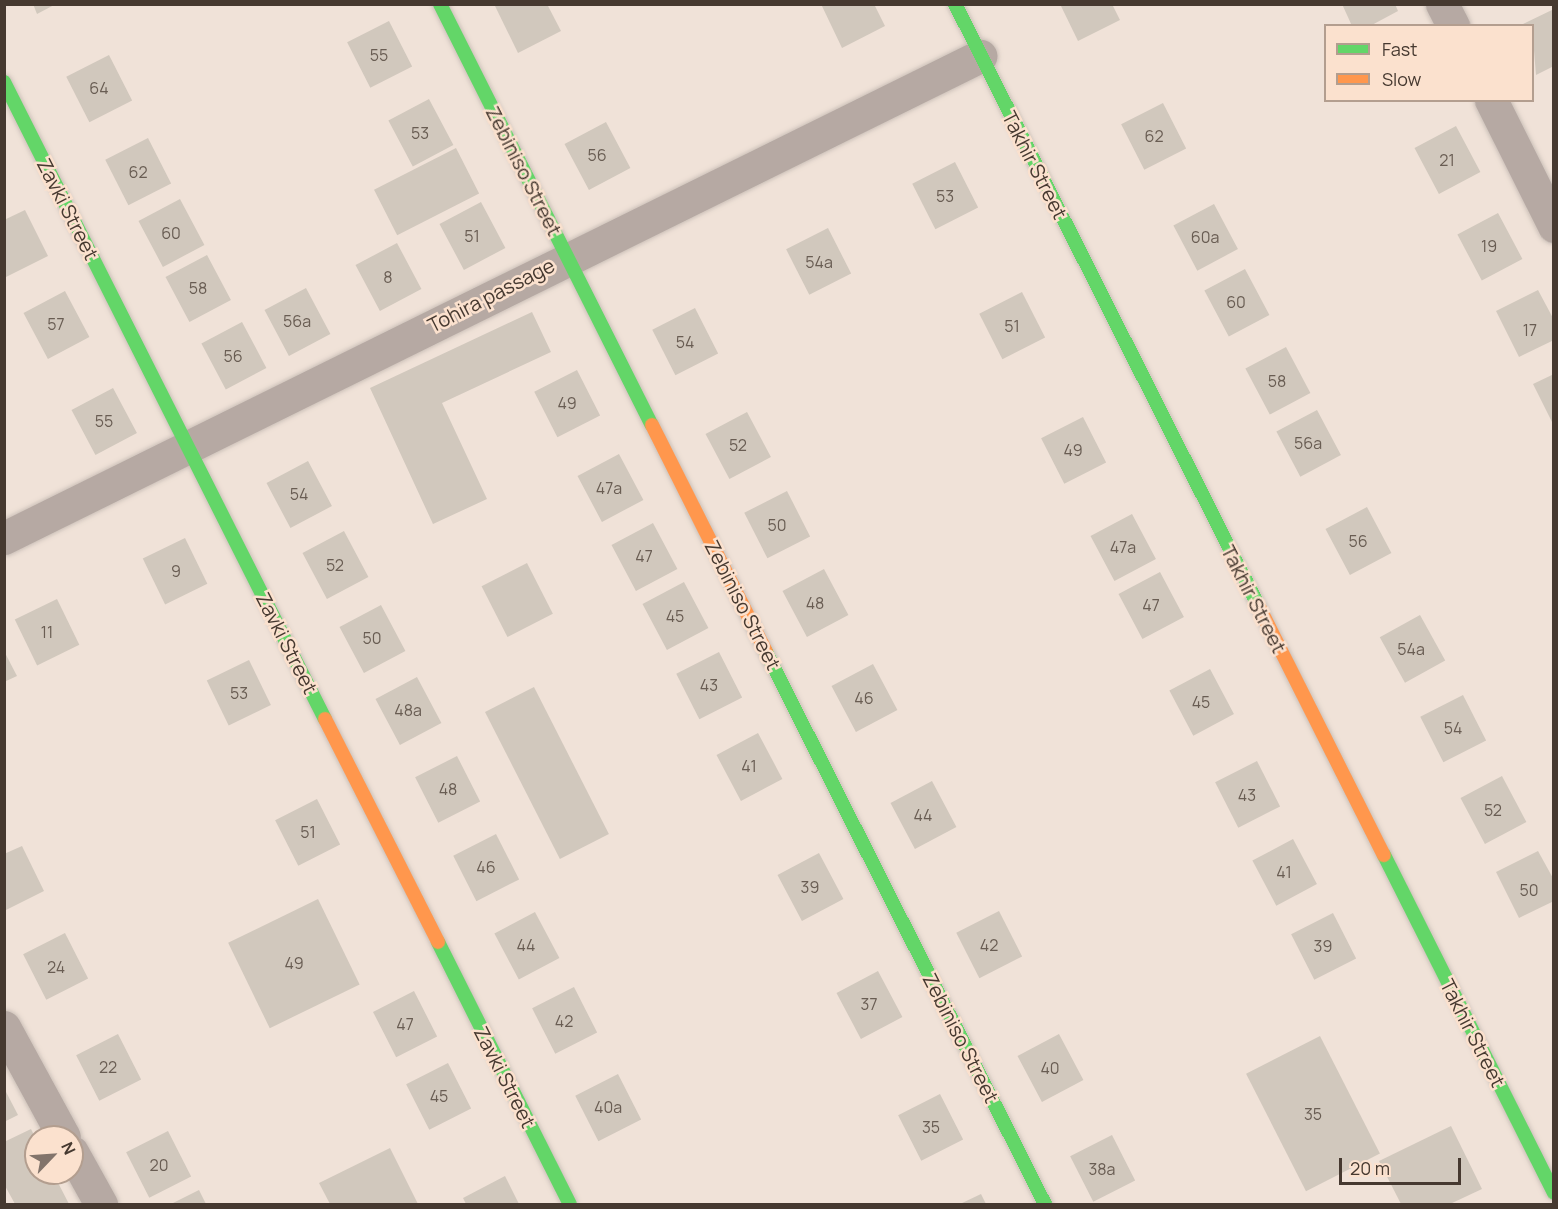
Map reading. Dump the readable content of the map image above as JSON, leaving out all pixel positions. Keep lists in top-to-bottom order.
{
  "streets": {
    "street": [
      "Takhir Street",
      "Zebiniso Street",
      "Zavki Street",
      "Tohira passage"
    ]
  },
  "crossings": [
    ["Takhir Street", "Tohira passage"],
    ["Zebiniso Street", "Tohira passage"],
    ["Zavki Street", "Tohira passage"]
  ],
  "house_numbers": [
    "55",
    "64",
    "53",
    "62",
    "56",
    "21",
    "62",
    "53",
    "60",
    "51",
    "60a",
    "19",
    "54a",
    "8",
    "58",
    "60",
    "56a",
    "57",
    "51",
    "17",
    "54",
    "56",
    "58",
    "49",
    "55",
    "56a",
    "52",
    "49",
    "47a",
    "54",
    "50",
    "56",
    "47a",
    "47",
    "52",
    "9",
    "48",
    "47",
    "45",
    "11",
    "50",
    "54a",
    "43",
    "53",
    "46",
    "45",
    "48a",
    "54",
    "41",
    "48",
    "43",
    "52",
    "44",
    "51",
    "46",
    "41",
    "39",
    "50",
    "44",
    "42",
    "39",
    "49",
    "24",
    "37",
    "42",
    "47",
    "22",
    "40",
    "45",
    "40a",
    "35",
    "35",
    "20",
    "38a"
  ],
  "legend": ["Fast", "Slow"],
  "scale_bar": "20 m",
  "north": "top right"
}
